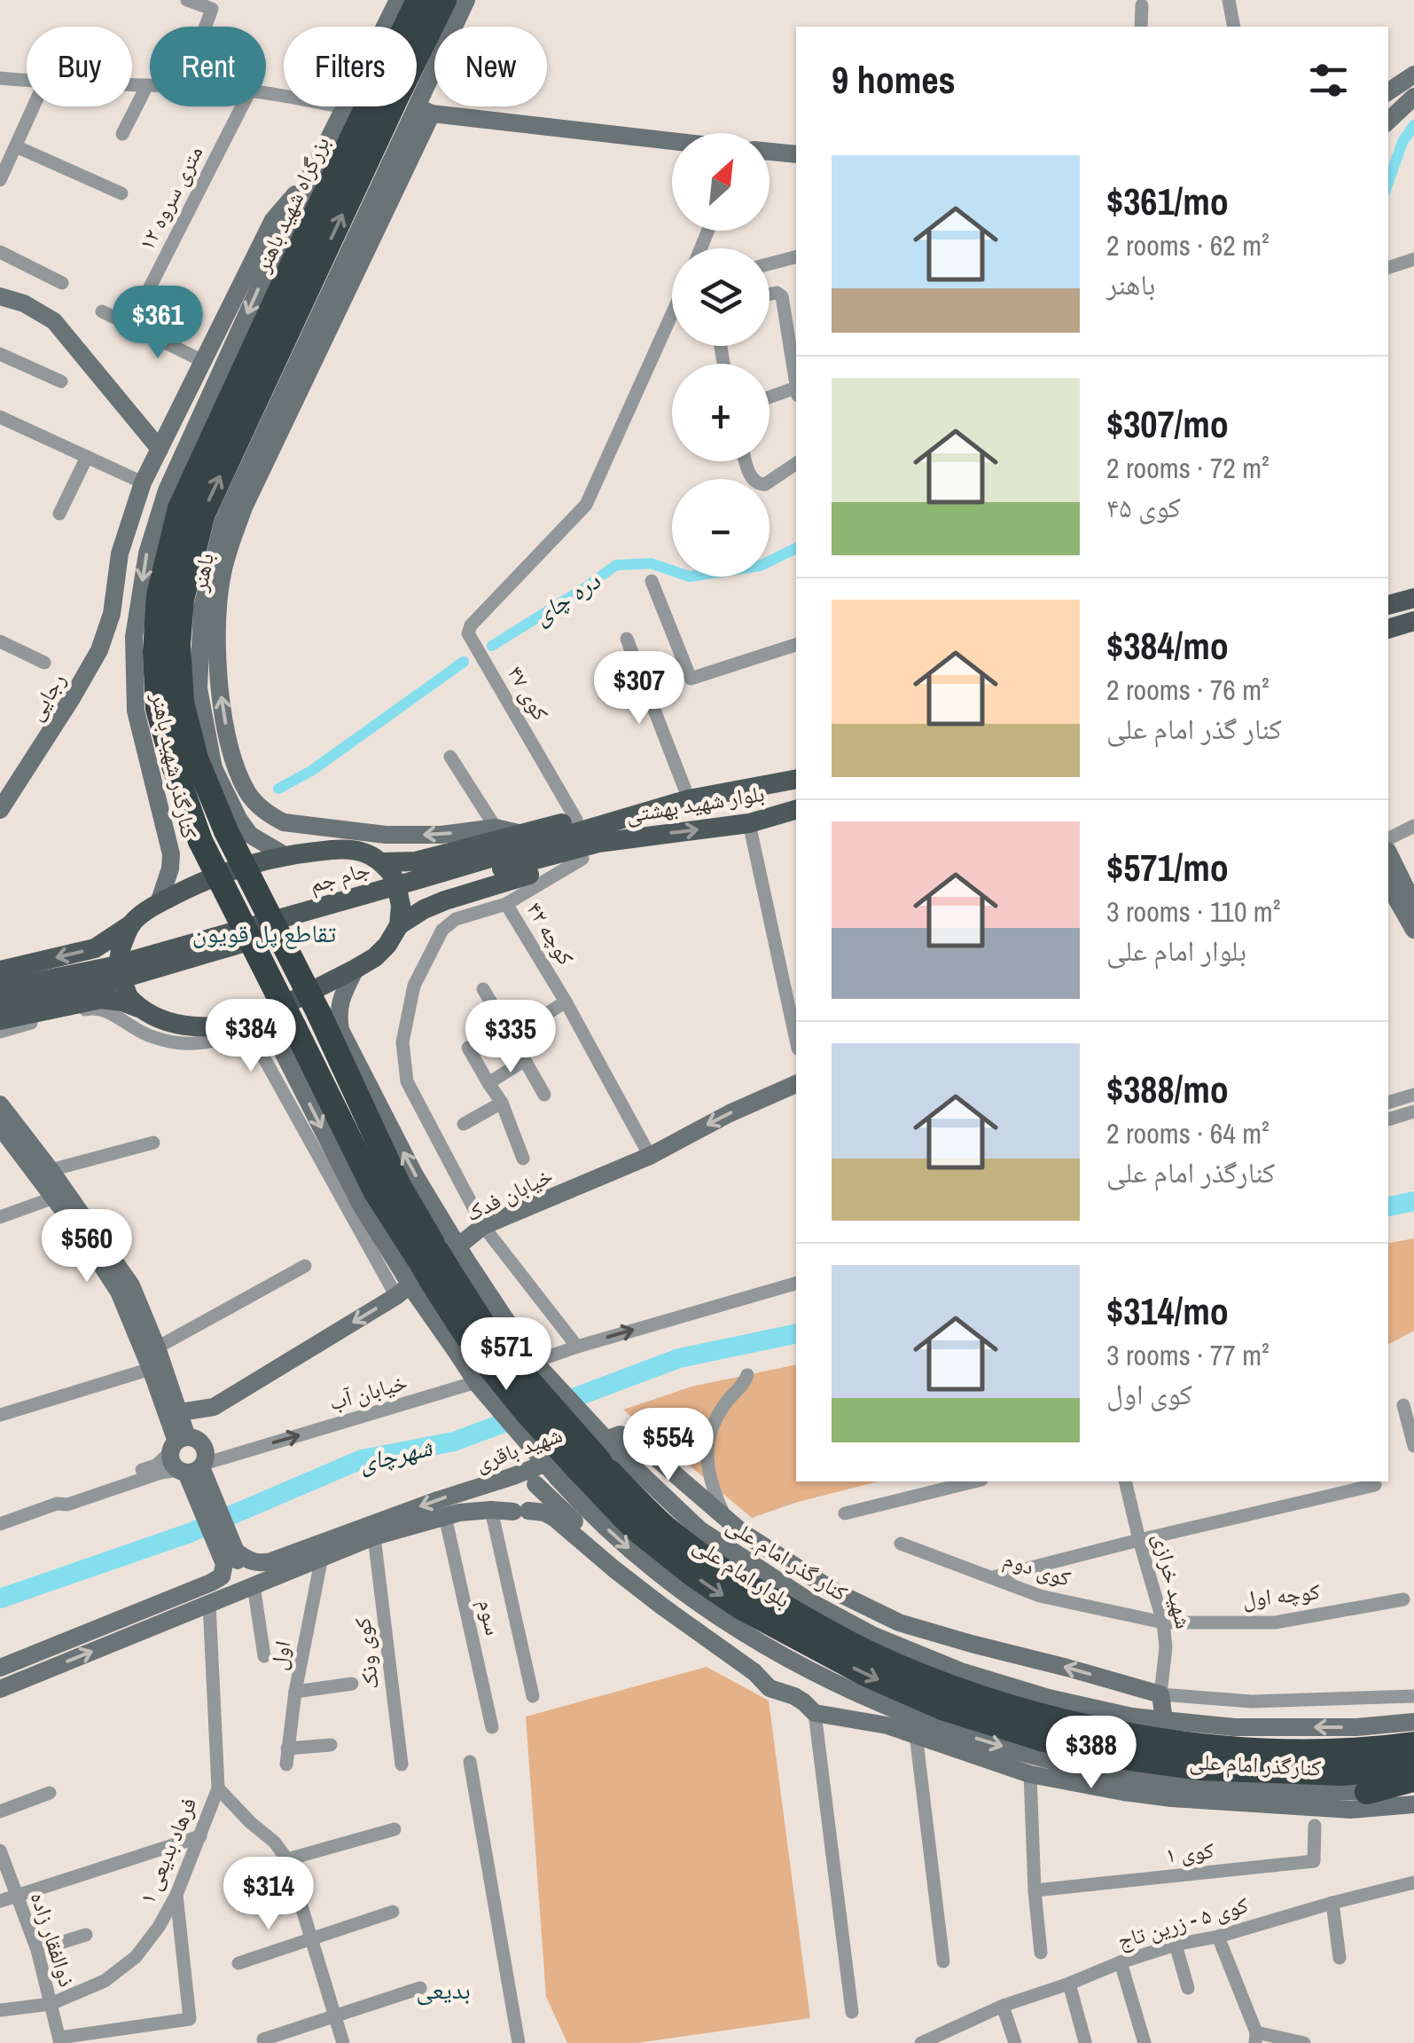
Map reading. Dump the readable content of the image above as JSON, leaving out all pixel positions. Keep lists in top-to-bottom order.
{
  "streets": {
    "highway": ["بزرگراه شهید باهنر", "بلوار امام علی"],
    "main road": ["بلوار شهید بهشتی", "جام جم"],
    "street": [
      "۱۲ متری سروه",
      "باهنر",
      "کوی ۴۷",
      "رجایی",
      "کنارگذر شهید باهنر",
      "کوچه ۴۲",
      "خیابان فدک",
      "خیابان آب",
      "شهید باقری",
      "کنار گذر امام علی",
      "کوی دوم",
      "شهید خرازی",
      "کوچه اول",
      "سوم",
      "کوی ونک",
      "اول",
      "کنارگذر امام علی",
      "فرهاد بدیعی ۱",
      "کوی ۱",
      "کوی ۵ - زرین تاج",
      "ذوالفقار زاده"
    ]
  },
  "crossings": [
    ["بزرگراه شهید باهنر", "کنارگذر شهید باهنر"],
    ["بزرگراه شهید باهنر", "بلوار امام علی"],
    ["باهنر", "کنارگذر شهید باهنر"],
    ["بلوار شهید بهشتی", "جام جم"],
    ["کوچه ۴۲", "خیابان فدک"],
    ["شهید باقری", "شهید خرازی"],
    ["کنار گذر امام علی", "بلوار امام علی"],
    ["کنار گذر امام علی", "کنارگذر امام علی"],
    ["کوی دوم", "شهید خرازی"],
    ["کوی دوم", "کوچه اول"],
    ["شهید خرازی", "کوچه اول"],
    ["فرهاد بدیعی ۱", "ذوالفقار زاده"]
  ],
  "one_way": ["خیابان آب"],
  "districts": ["تقاطع پل قویون", "بدیعی"],
  "water": ["دره چای", "شهرچای"],
  "north": "top right",
  "page": {
    "chip": [
      "Buy",
      "Rent",
      "Filters",
      "New"
    ],
    "heading": "9 homes",
    "map_buttons": ["+", "−"],
    "list": [
      {
        "name": "$361/mo",
        "note": "2 rooms · 62 m² · باهنر"
      },
      {
        "name": "$307/mo",
        "note": "2 rooms · 72 m² · کوی ۴۵"
      },
      {
        "name": "$384/mo",
        "note": "2 rooms · 76 m² · کنار گذر امام علی"
      },
      {
        "name": "$571/mo",
        "note": "3 rooms · 110 m² · بلوار امام علی"
      },
      {
        "name": "$388/mo",
        "note": "2 rooms · 64 m² · کنارگذر امام علی"
      },
      {
        "name": "$314/mo",
        "note": "3 rooms · 77 m² · کوی اول"
      }
    ],
    "price": [
      "$361",
      "$307",
      "$384",
      "$335",
      "$560",
      "$571",
      "$554",
      "$388",
      "$314"
    ]
  }
}
